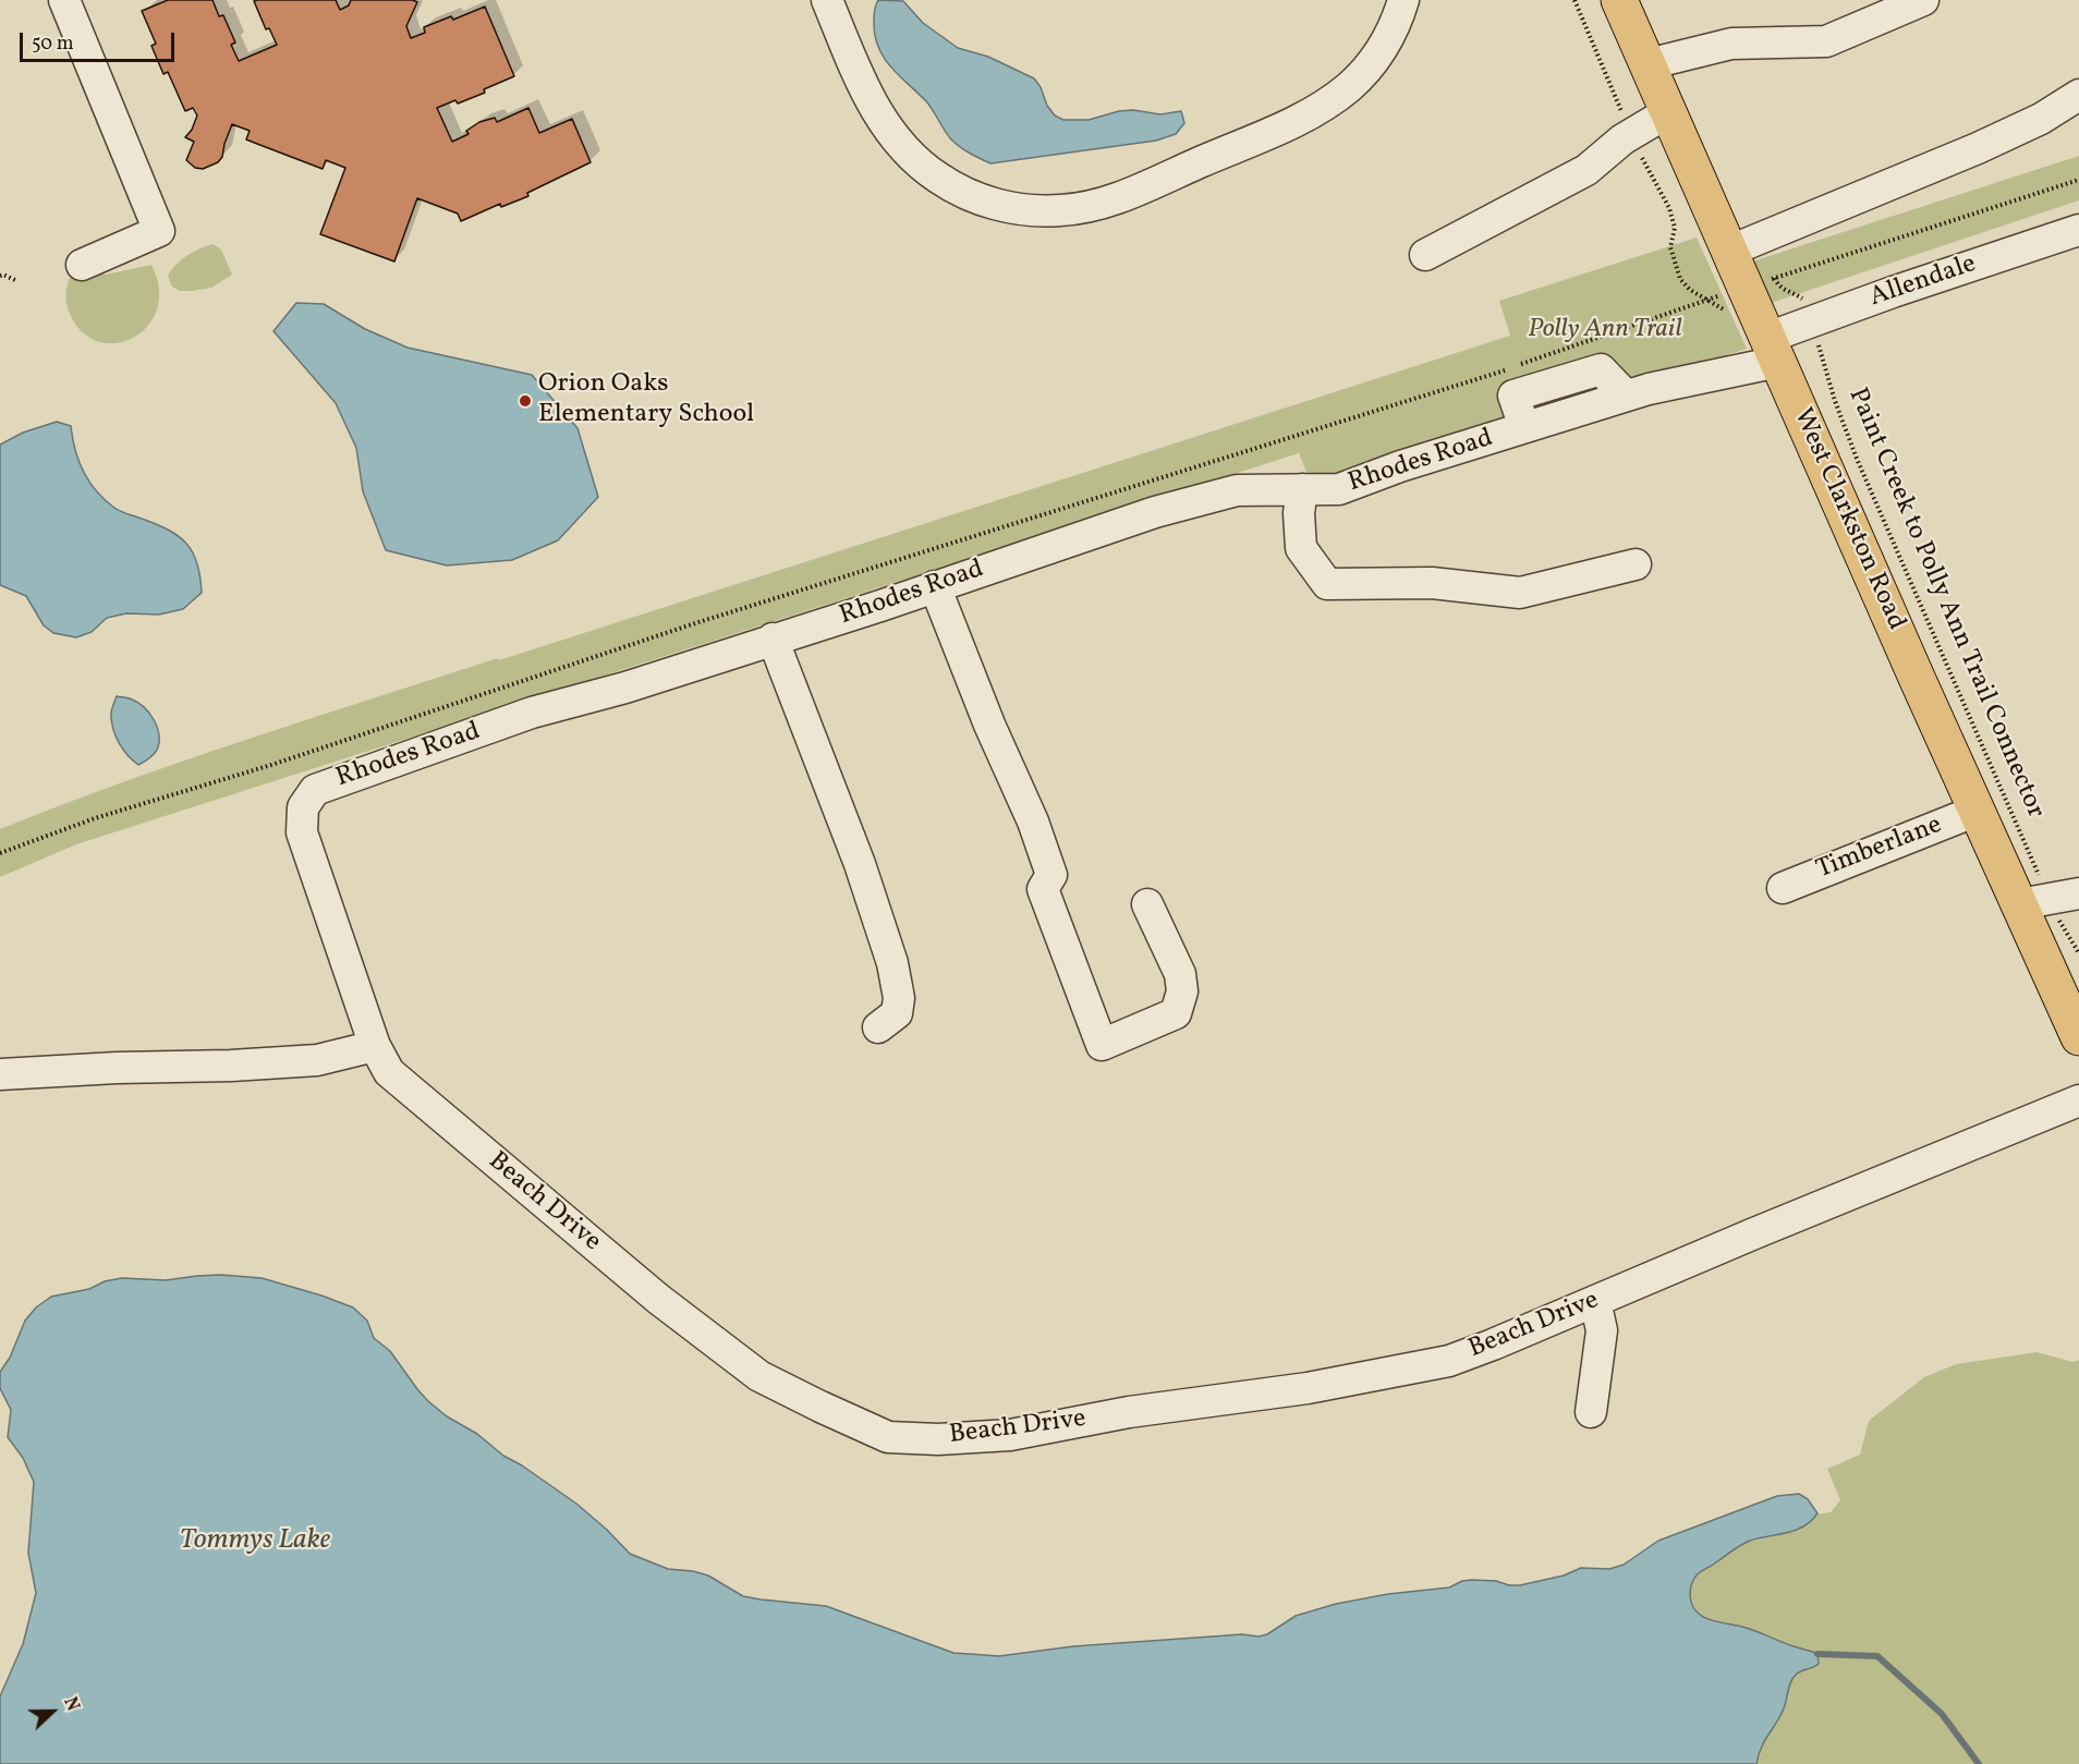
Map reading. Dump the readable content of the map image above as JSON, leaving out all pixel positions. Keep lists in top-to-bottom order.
{
  "streets": {
    "main road": ["West Clarkston Road"],
    "street": [
      "Allendale",
      "Rhodes Road",
      "Timberlane",
      "Beach Drive"
    ],
    "path": ["Paint Creek to Polly Ann Trail Connector"]
  },
  "crossings": [
    ["Allendale", "Rhodes Road"],
    ["Allendale", "West Clarkston Road"],
    ["Allendale", "Paint Creek to Polly Ann Trail Connector"],
    ["Rhodes Road", "West Clarkston Road"],
    ["Rhodes Road", "Beach Drive"],
    ["West Clarkston Road", "Paint Creek to Polly Ann Trail Connector"],
    ["West Clarkston Road", "Timberlane"]
  ],
  "water": ["Tommys Lake"],
  "parks": ["Polly Ann Trail"],
  "places": ["Orion Oaks Elementary School"],
  "scale_bar": "50 m",
  "north": "right"
}
